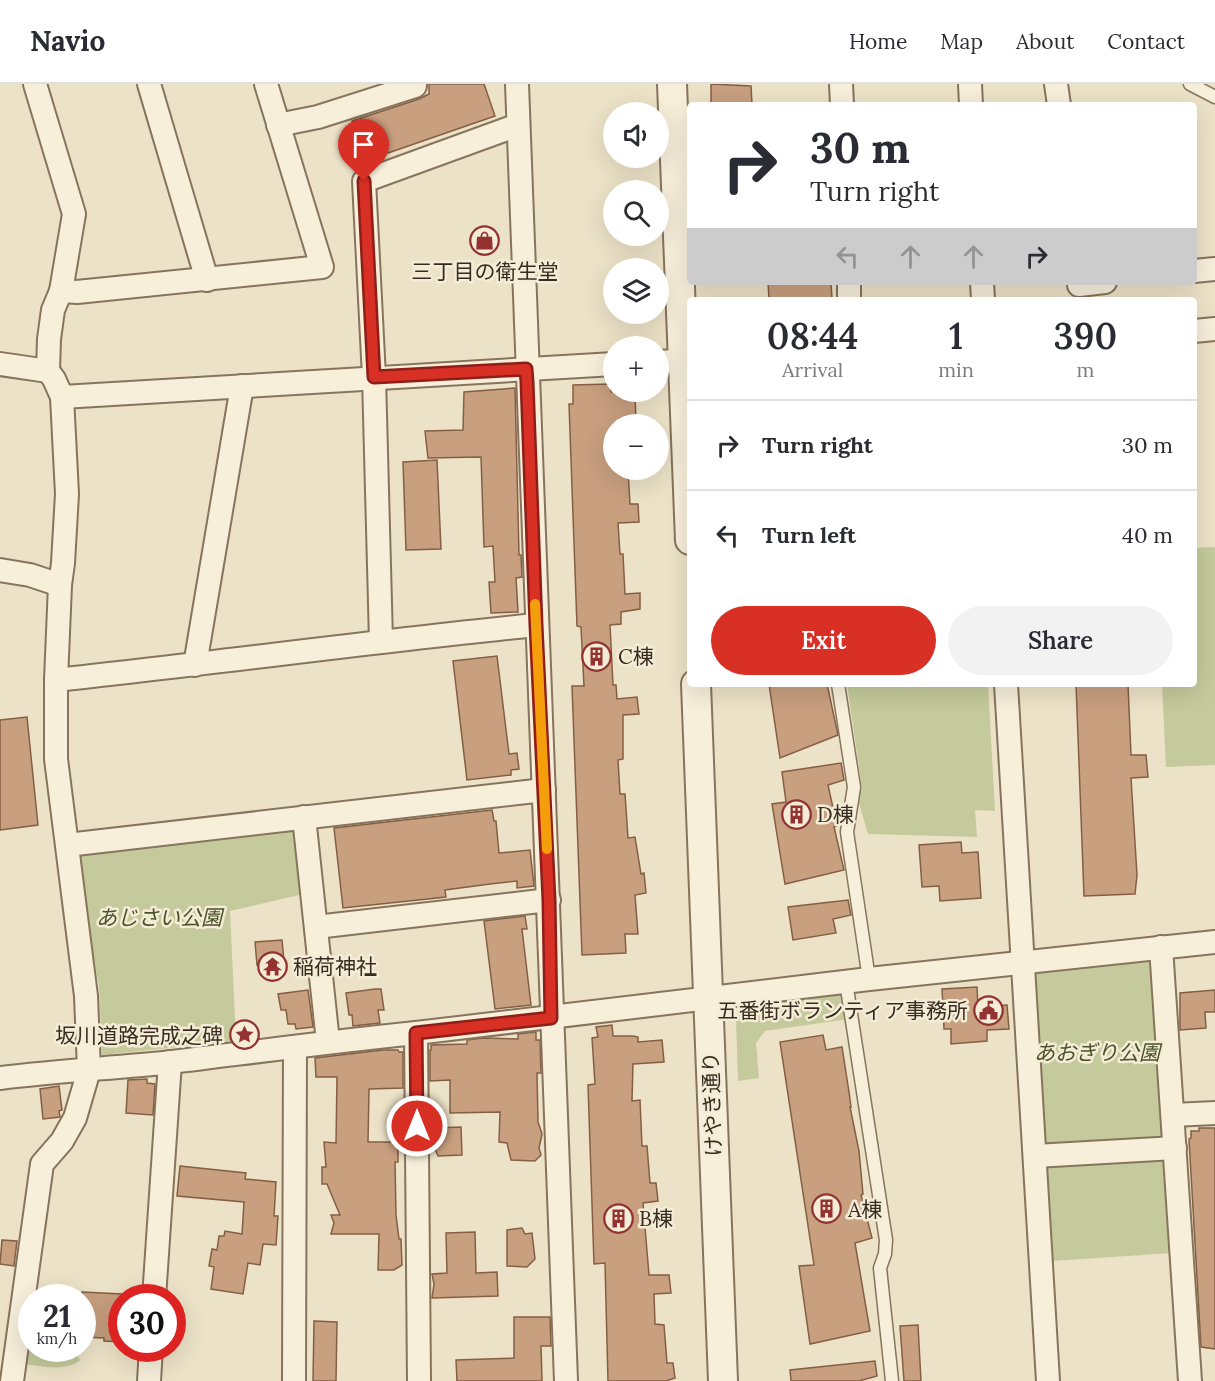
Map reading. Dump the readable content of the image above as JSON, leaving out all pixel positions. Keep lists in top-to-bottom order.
{
  "streets": {
    "street": ["けやき通り"]
  },
  "parks": ["あじさい公園", "あおぎり公園"],
  "places": {
    "shop": ["三丁目の衛生堂"],
    "building": [
      "C棟",
      "D棟",
      "A棟",
      "B棟"
    ],
    "temple": ["稲荷神社"],
    "public building": ["五番街ボランティア事務所"],
    "place": ["坂川道路完成之碑"]
  },
  "page": {
    "header": "Navio",
    "nav": [
      "Home",
      "Map",
      "About",
      "Contact"
    ],
    "map_buttons": ["+", "−"],
    "turn": ["30 m", "Turn right"],
    "eta": [
      "08:44",
      "Arrival",
      "1",
      "min",
      "390",
      "m"
    ],
    "list": [
      {
        "name": "Turn right",
        "value": "30 m"
      },
      {
        "name": "Turn left",
        "value": "40 m"
      }
    ],
    "buttons": ["Exit", "Share"],
    "speed": "21 km/h",
    "limit": "30"
  }
}
